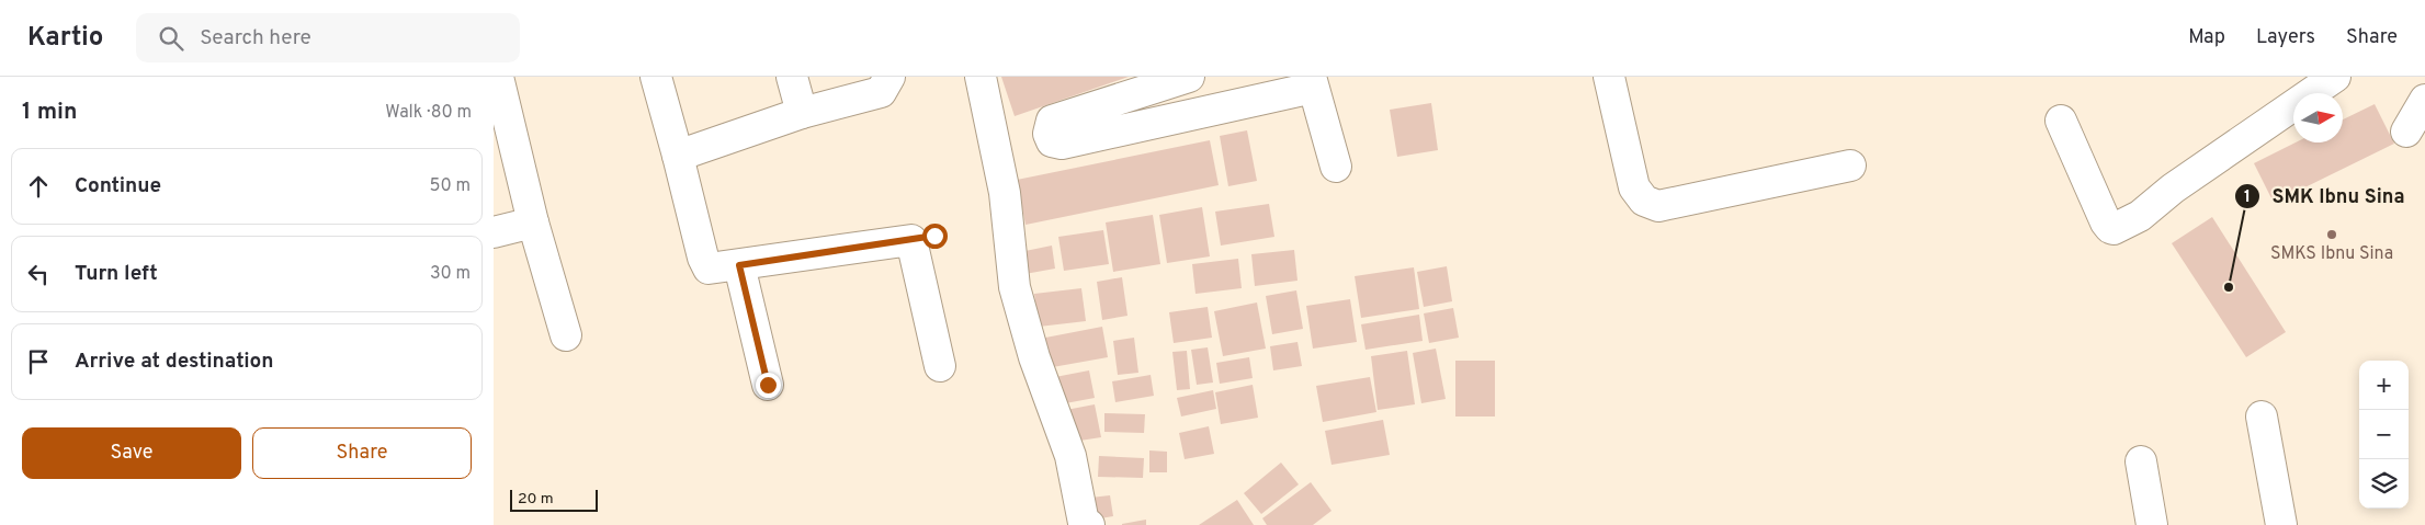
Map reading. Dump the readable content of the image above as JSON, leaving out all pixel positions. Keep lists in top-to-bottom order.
{
  "places": ["SMKS Ibnu Sina", "SMK Ibnu Sina"],
  "scale_bar": "20 m",
  "north": "right",
  "page": {
    "header": "Kartio",
    "search": "Search here",
    "nav": ["Map", "Layers", "Share"],
    "heading": ["1 min", "Walk · 80 m"],
    "list": [
      ["Continue", "50 m"],
      ["Turn left", "30 m"],
      "Arrive at destination"
    ],
    "map_buttons": ["+", "−"],
    "buttons": ["Save", "Share"],
    "scale": "20 m"
  }
}
